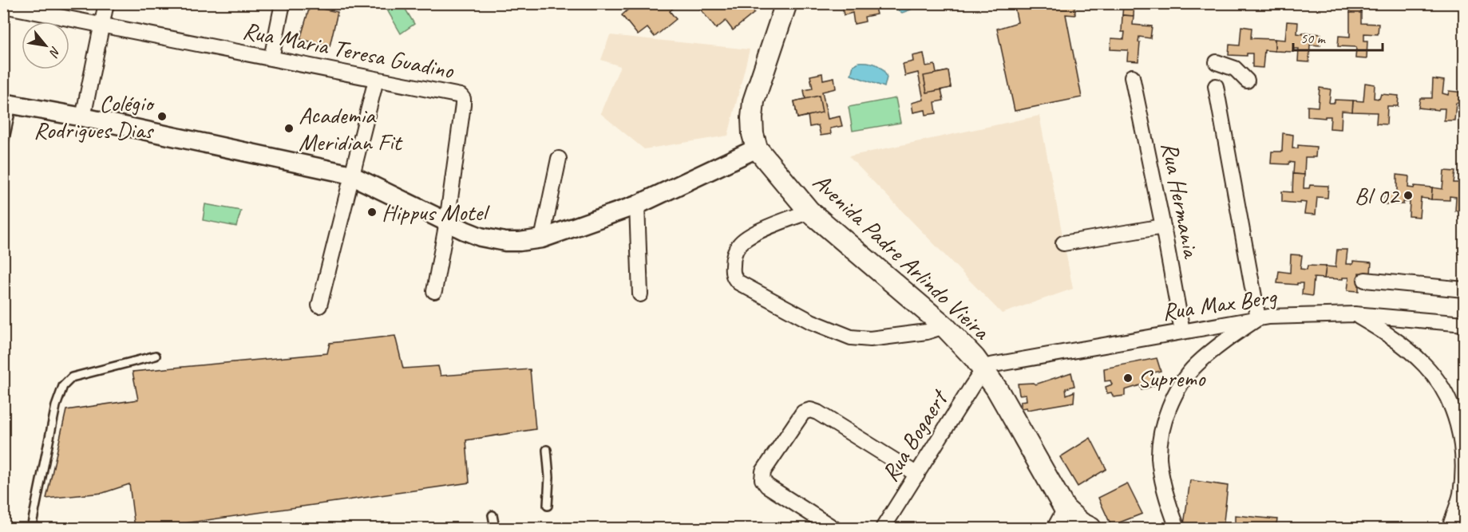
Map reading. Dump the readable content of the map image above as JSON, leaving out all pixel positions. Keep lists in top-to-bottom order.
{
  "streets": {
    "main road": ["Avenida Padre Arlindo Vieira"],
    "street": [
      "Rua Maria Teresa Guadino",
      "Rua Hermania",
      "Rua Max Berg",
      "Rua Bogaert"
    ]
  },
  "crossings": [
    ["Rua Hermania", "Rua Max Berg"],
    ["Avenida Padre Arlindo Vieira", "Rua Max Berg"],
    ["Avenida Padre Arlindo Vieira", "Rua Bogaert"],
    ["Rua Max Berg", "Rua Bogaert"]
  ],
  "places": [
    "Colégio Rodrigues Dias",
    "Academia Meridian Fit",
    "Bl 02",
    "Hippus Motel",
    "Supremo"
  ],
  "scale_bar": "50 m",
  "north": "bottom right"
}
